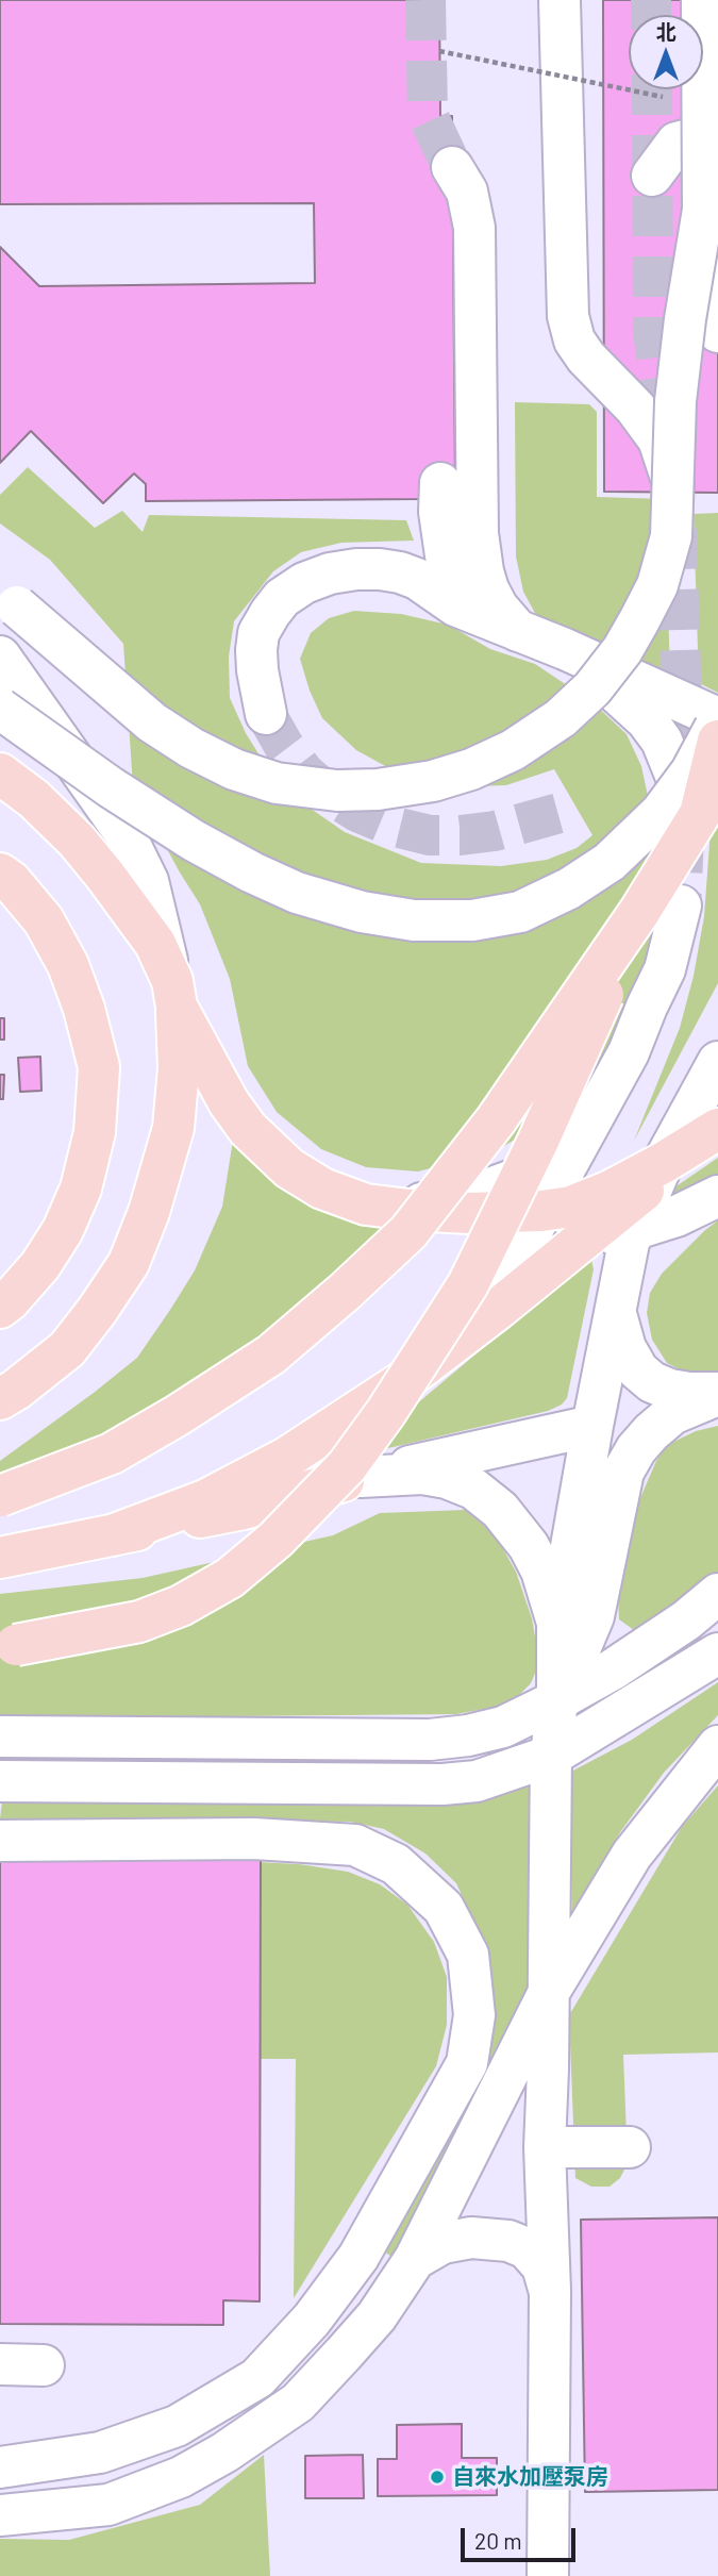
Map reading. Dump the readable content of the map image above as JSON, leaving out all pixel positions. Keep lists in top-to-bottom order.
{
  "places": ["自來水加壓泵房"],
  "scale_bar": "20 m",
  "north": "top"
}
